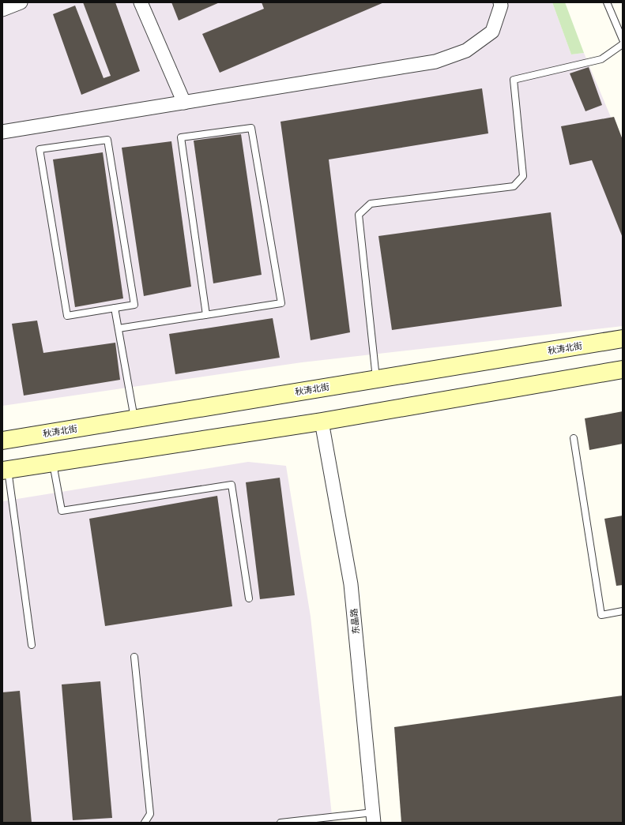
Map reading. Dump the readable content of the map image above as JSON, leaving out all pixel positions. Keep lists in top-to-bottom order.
{
  "streets": {
    "main road": ["秋涛北街"],
    "street": ["东晶路"]
  }
}
